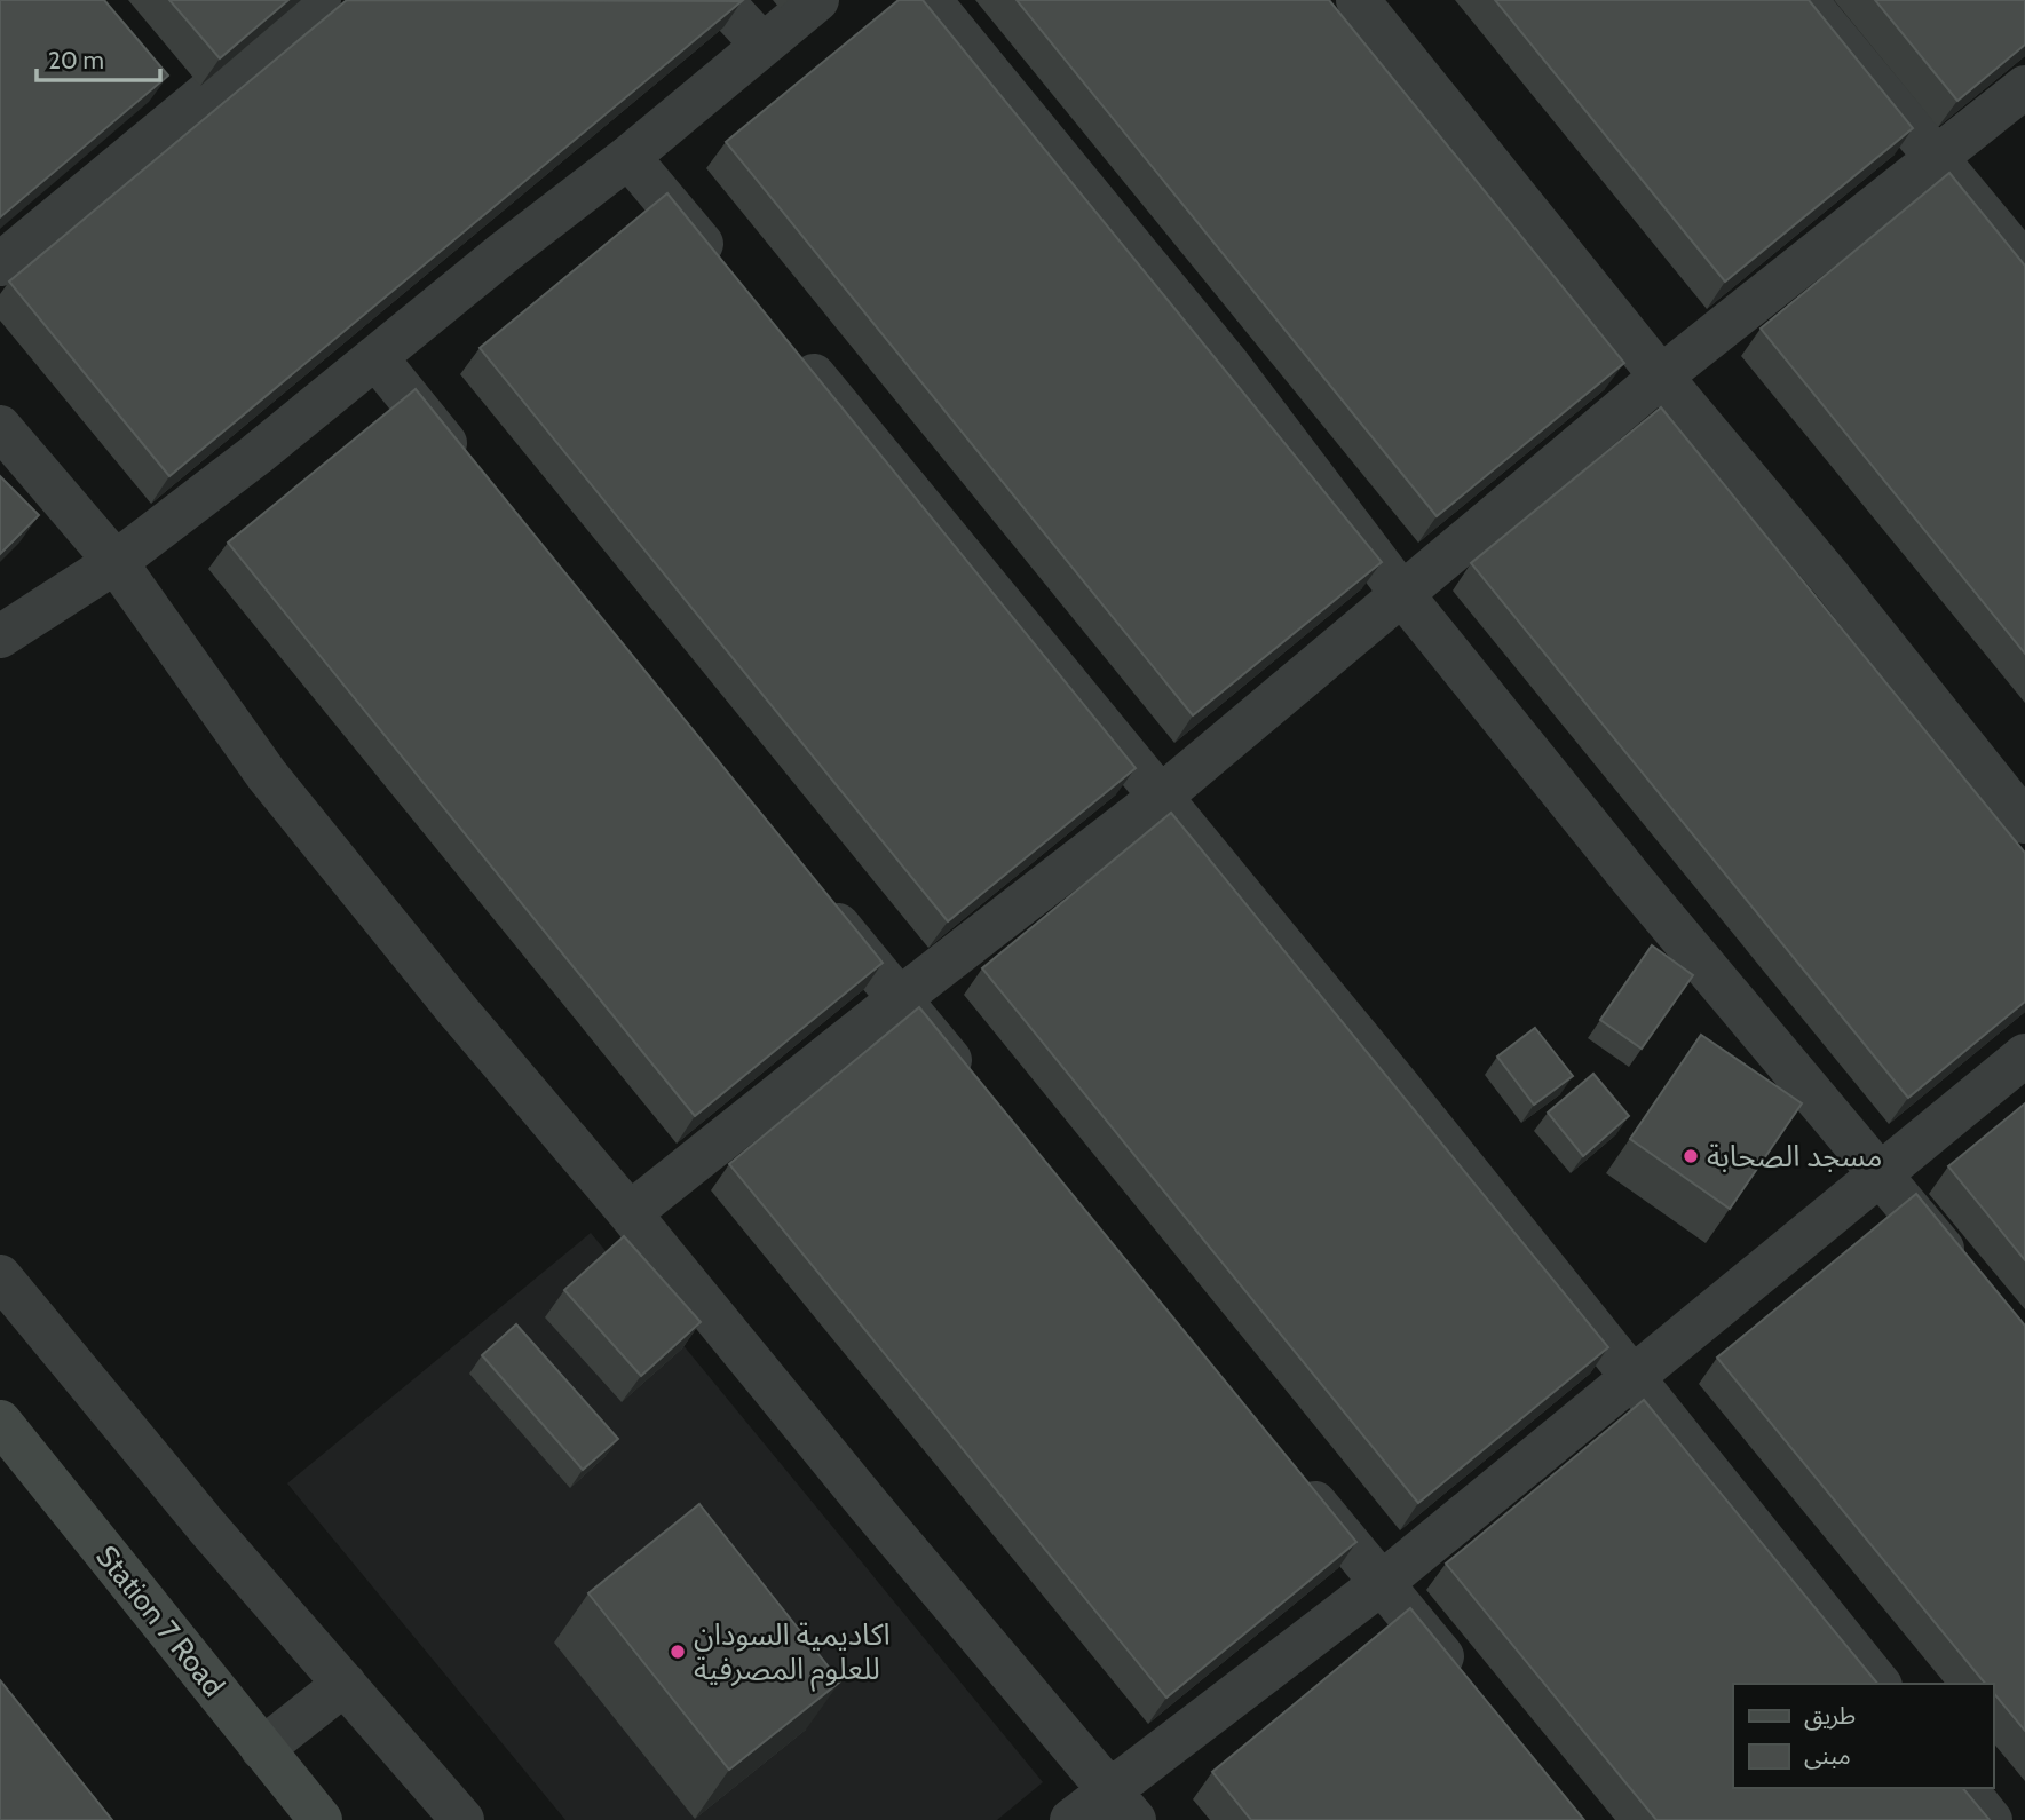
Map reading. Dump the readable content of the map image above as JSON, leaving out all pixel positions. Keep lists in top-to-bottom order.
{
  "streets": {
    "street": ["Station 7 Road"]
  },
  "places": ["مسجد الصحابة", "اكاديمية السودان للعلوم المصرفية"],
  "legend": ["طريق", "مبنى"],
  "scale_bar": "20 m"
}
